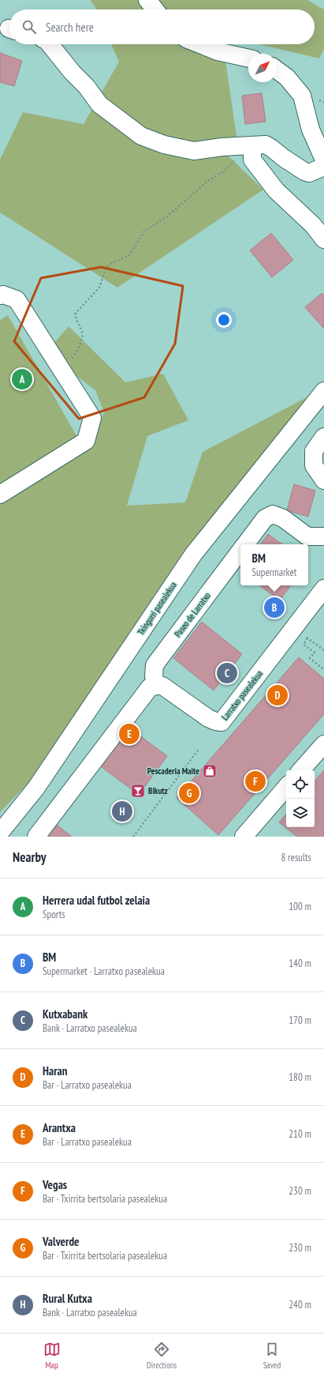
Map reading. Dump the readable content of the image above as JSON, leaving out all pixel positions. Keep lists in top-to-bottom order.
{
  "streets": {
    "street": ["Txingurri pasealekua", "Paseo de Larratxo", "Larratxo pasealekua"]
  },
  "crossings": [
    ["Paseo de Larratxo", "Larratxo pasealekua"]
  ],
  "places": {
    "shop": ["Pescaderia Maite"],
    "bar": ["Bikutz"]
  },
  "north": "top right",
  "page": {
    "search": "Search here",
    "pins": [
      "A",
      "B",
      "C",
      "D",
      "E",
      "F",
      "G",
      "H"
    ],
    "popup": ["BM", "Supermarket"],
    "heading": ["Nearby", "8 results"],
    "list": [
      {
        "mark": "A",
        "name": "Herrera udal futbol zelaia",
        "note": "Sports",
        "value": "100 m"
      },
      {
        "mark": "B",
        "name": "BM",
        "note": "Supermarket · Larratxo pasealekua",
        "value": "140 m"
      },
      {
        "mark": "C",
        "name": "Kutxabank",
        "note": "Bank · Larratxo pasealekua",
        "value": "170 m"
      },
      {
        "mark": "D",
        "name": "Haran",
        "note": "Bar · Larratxo pasealekua",
        "value": "180 m"
      },
      {
        "mark": "E",
        "name": "Arantxa",
        "note": "Bar · Larratxo pasealekua",
        "value": "210 m"
      },
      {
        "mark": "F",
        "name": "Vegas",
        "note": "Bar · Txirrita bertsolaria pasealekua",
        "value": "230 m"
      },
      {
        "mark": "G",
        "name": "Valverde",
        "note": "Bar · Txirrita bertsolaria pasealekua",
        "value": "230 m"
      },
      {
        "mark": "H",
        "name": "Rural Kutxa",
        "note": "Bank · Larratxo pasealekua",
        "value": "240 m"
      }
    ],
    "nav": ["Map", "Directions", "Saved"]
  }
}
